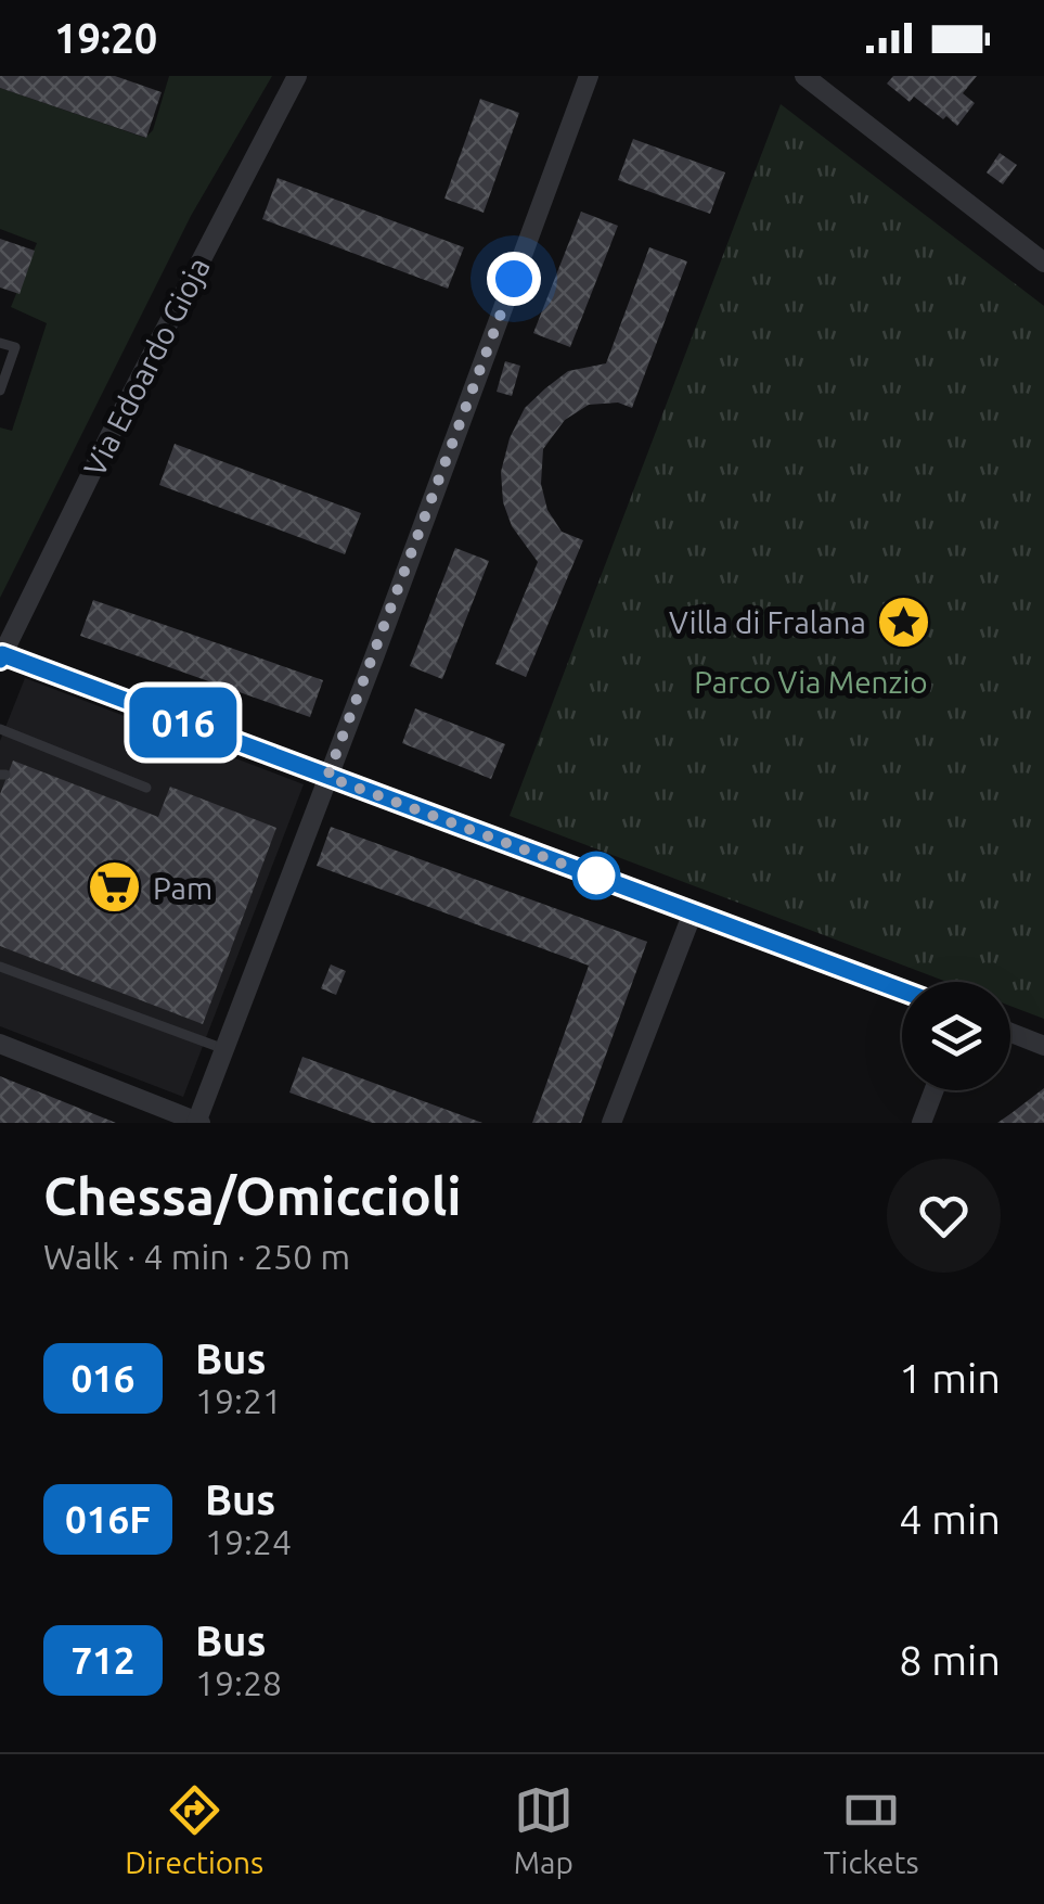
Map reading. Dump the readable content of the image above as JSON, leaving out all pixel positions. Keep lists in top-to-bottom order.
{
  "streets": {
    "street": ["Via Edoardo Gioja"]
  },
  "parks": ["Parco Via Menzio"],
  "places": {
    "place": ["Villa di Fralana"],
    "supermarket": ["Pam"]
  },
  "lines": ["bus line 016"],
  "page": {
    "status": "19:20",
    "on_map": "016",
    "heading": ["Chessa/Omiccioli", "Walk · 4 min · 250 m"],
    "list": [
      {
        "mark": "016",
        "name": "Bus",
        "note": "19:21",
        "value": "1 min"
      },
      {
        "mark": "016F",
        "name": "Bus",
        "note": "19:24",
        "value": "4 min"
      },
      {
        "mark": "712",
        "name": "Bus",
        "note": "19:28",
        "value": "8 min"
      }
    ],
    "tabs": ["Directions", "Map", "Tickets"]
  }
}
